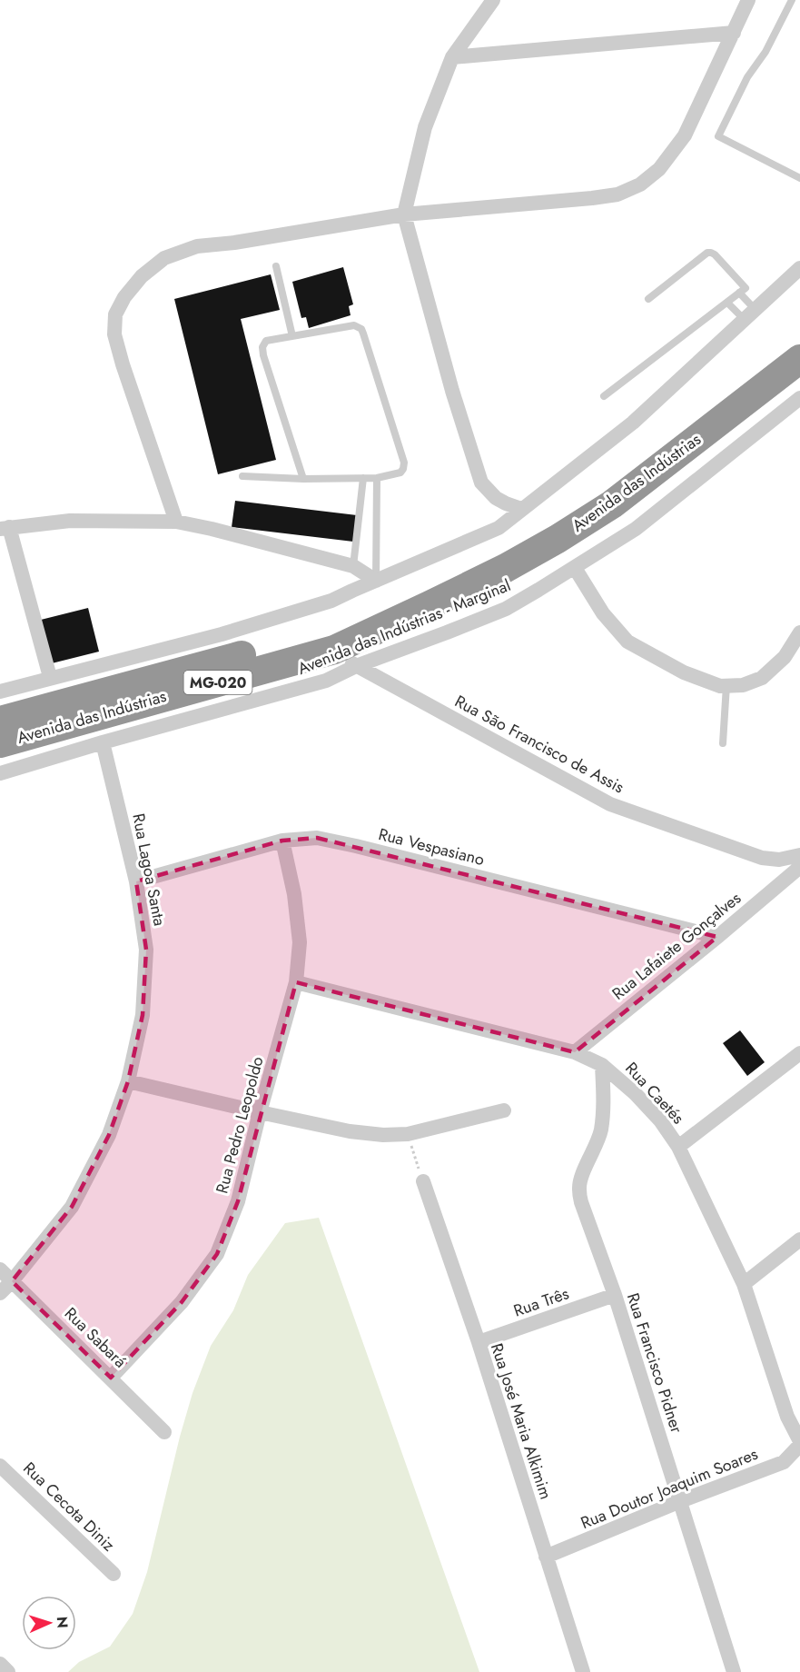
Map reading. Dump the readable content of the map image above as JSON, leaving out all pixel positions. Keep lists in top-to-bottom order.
{
  "streets": {
    "highway": ["Avenida das Indústrias", "MG-020"],
    "street": [
      "Avenida das Indústrias - Marginal",
      "Rua São Francisco de Assis",
      "Rua Vespasiano",
      "Rua Lagoa Santa",
      "Rua Lafaiete Gonçalves",
      "Rua Caetés",
      "Rua Pedro Leopoldo",
      "Rua Três",
      "Rua Sabará",
      "Rua Francisco Pidner",
      "Rua José Maria Alkimim",
      "Rua Doutor Joaquim Soares",
      "Rua Cecota Diniz"
    ]
  },
  "crossings": [
    ["Avenida das Indústrias", "Avenida das Indústrias - Marginal"],
    ["Avenida das Indústrias", "Rua São Francisco de Assis"],
    ["Avenida das Indústrias - Marginal", "Rua São Francisco de Assis"],
    ["Avenida das Indústrias - Marginal", "Rua Lagoa Santa"],
    ["Rua Vespasiano", "Rua Lagoa Santa"],
    ["Rua Vespasiano", "Rua Lafaiete Gonçalves"],
    ["Rua Vespasiano", "Rua Pedro Leopoldo"],
    ["Rua Lagoa Santa", "Rua Sabará"],
    ["Rua Lafaiete Gonçalves", "Rua Caetés"],
    ["Rua Caetés", "Rua Pedro Leopoldo"],
    ["Rua Caetés", "Rua Francisco Pidner"],
    ["Rua Pedro Leopoldo", "Rua Sabará"],
    ["Rua Três", "Rua Francisco Pidner"],
    ["Rua Três", "Rua José Maria Alkimim"],
    ["Rua Francisco Pidner", "Rua Doutor Joaquim Soares"],
    ["Rua José Maria Alkimim", "Rua Doutor Joaquim Soares"]
  ],
  "north": "right"
}
